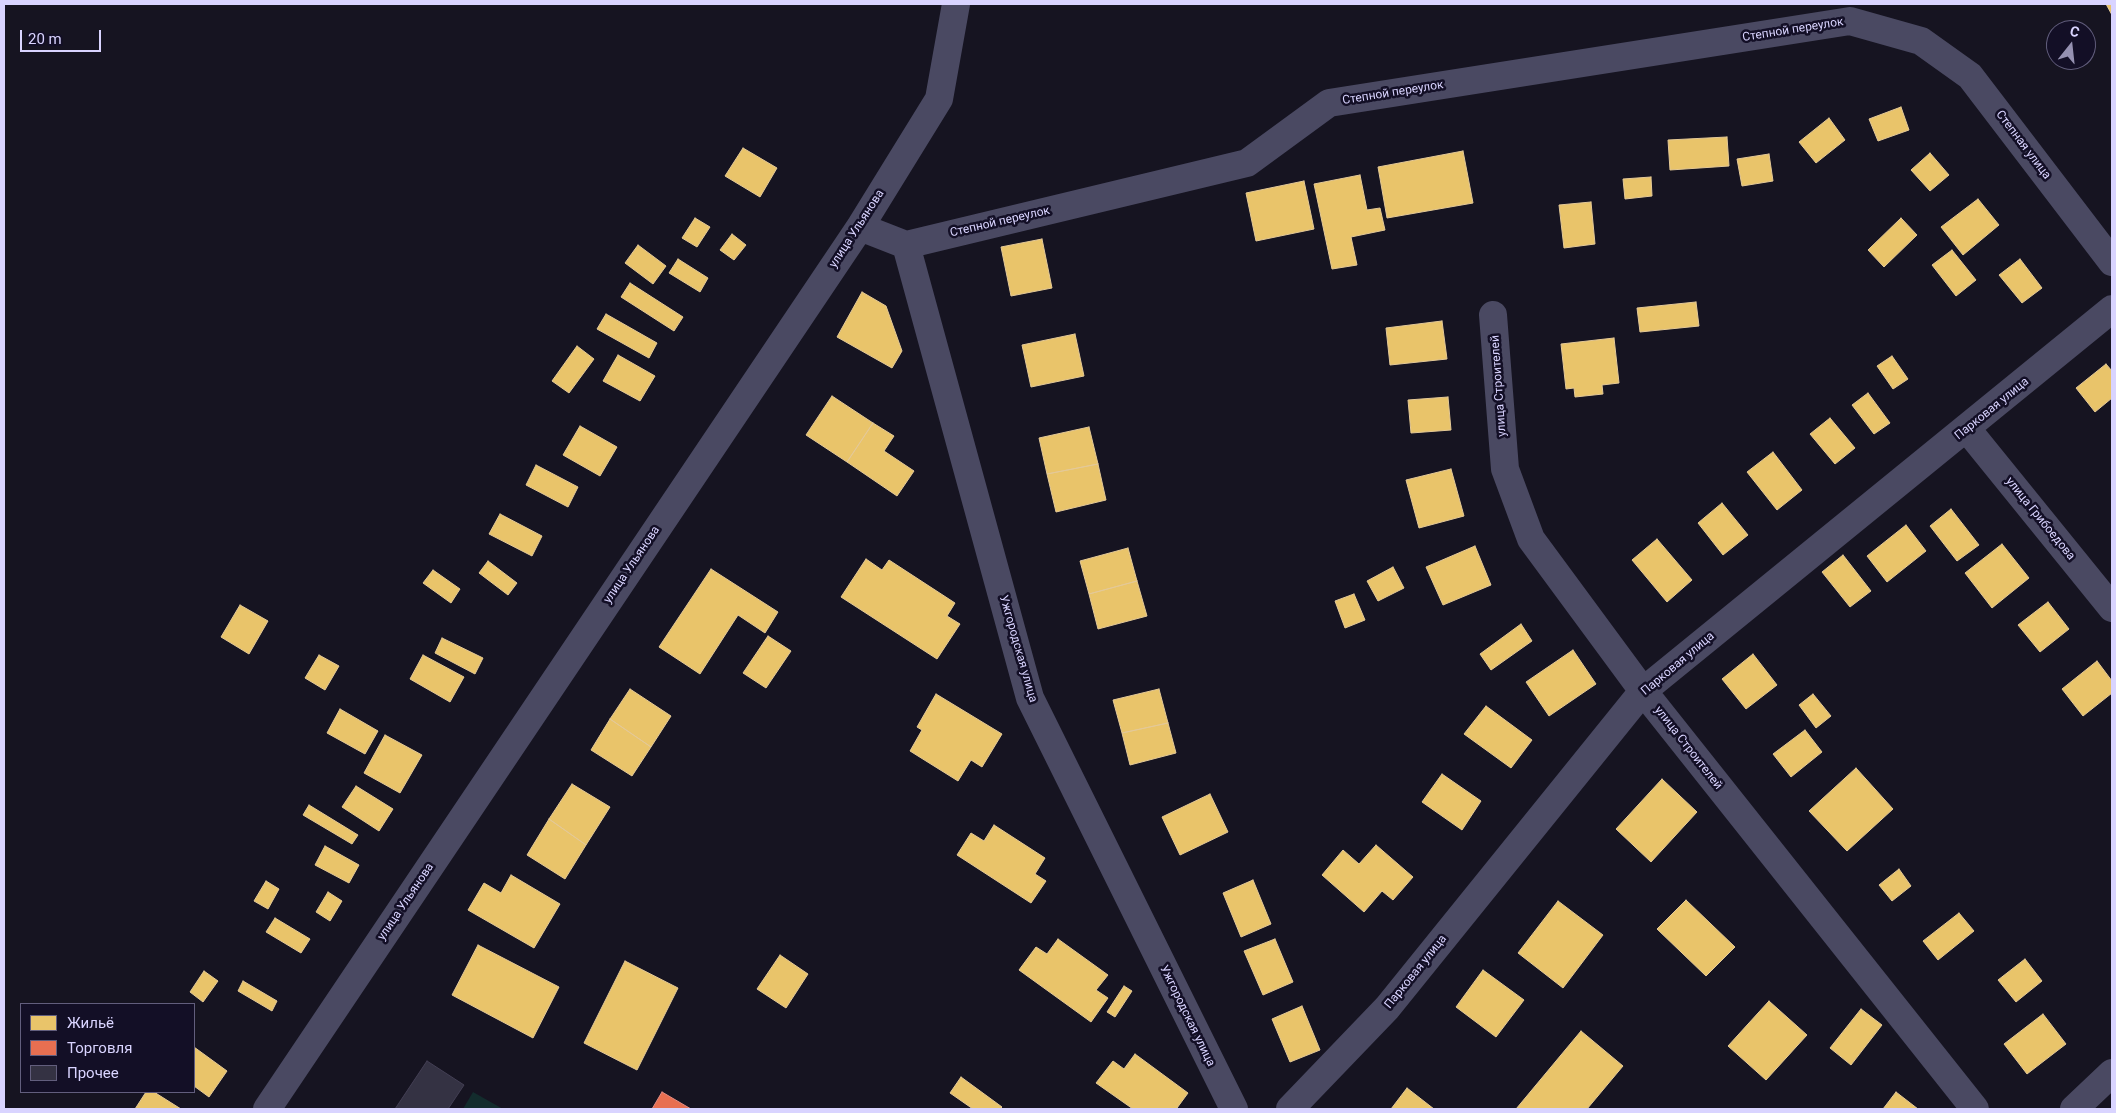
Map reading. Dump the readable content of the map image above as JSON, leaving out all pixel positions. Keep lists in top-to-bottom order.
{
  "streets": {
    "street": [
      "Степной переулок",
      "Степная улица",
      "улица Ульянова",
      "улица Строителей",
      "Парковая улица",
      "улица Грибоедова",
      "Ужгородская улица"
    ]
  },
  "crossings": [
    ["Степной переулок", "Степная улица"],
    ["Степной переулок", "Ужгородская улица"],
    ["улица Строителей", "Парковая улица"],
    ["Парковая улица", "улица Грибоедова"]
  ],
  "legend": ["Жильё", "Торговля", "Прочее"],
  "scale_bar": "20 m",
  "north": "top"
}
